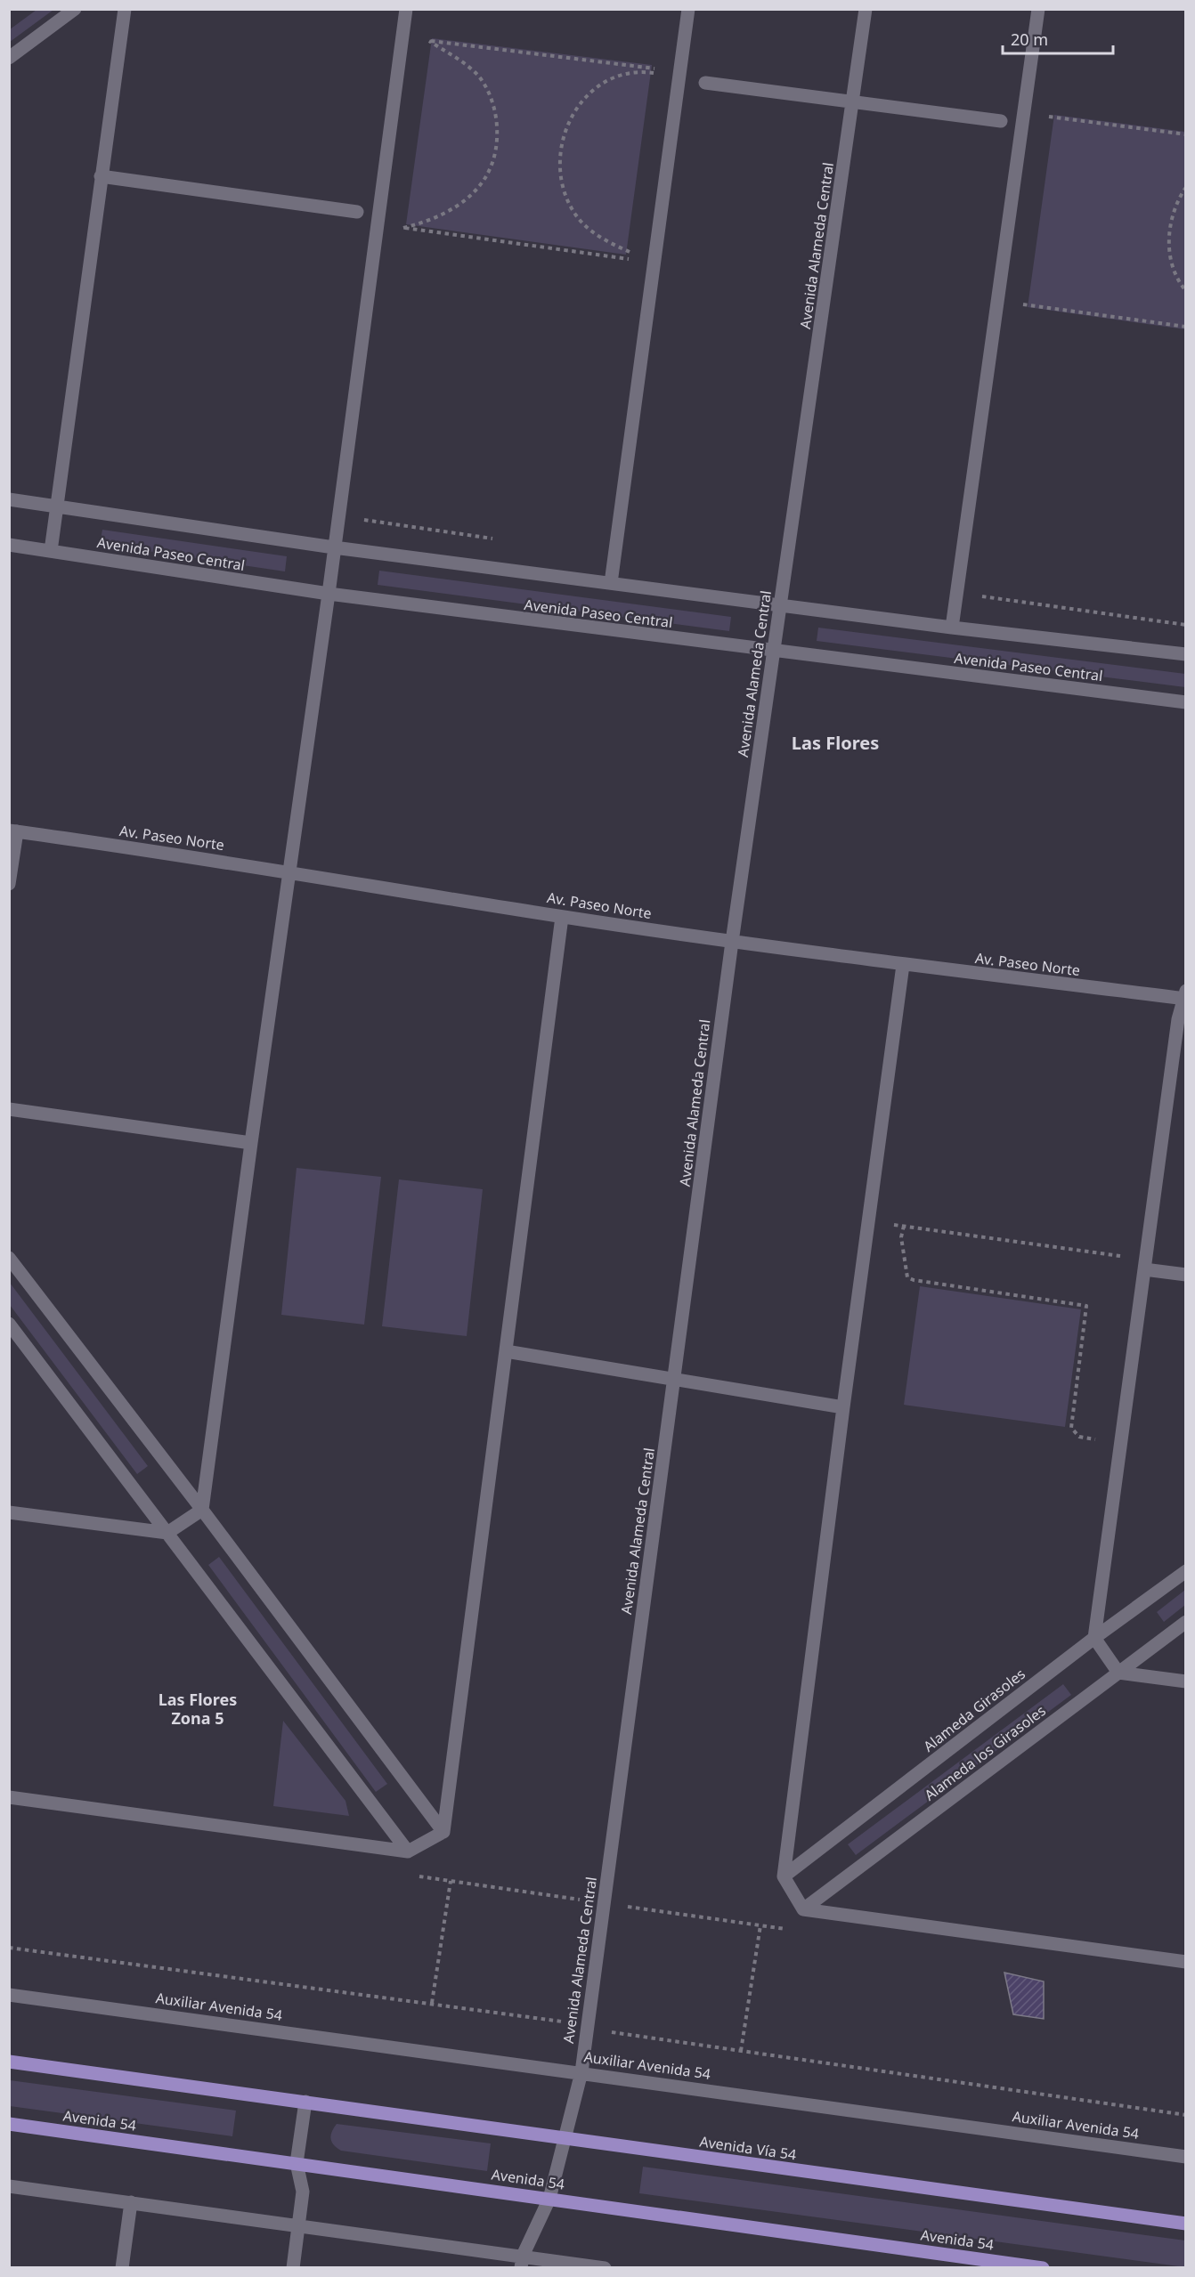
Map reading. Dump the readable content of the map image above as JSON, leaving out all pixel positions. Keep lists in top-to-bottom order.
{
  "streets": {
    "main road": ["Avenida 54", "Avenida Vía 54"],
    "street": [
      "Avenida Alameda Central",
      "Avenida Paseo Central",
      "Av. Paseo Norte",
      "Alameda Girasoles",
      "Alameda los Girasoles",
      "Auxiliar Avenida 54"
    ]
  },
  "crossings": [
    ["Avenida Alameda Central", "Avenida Paseo Central"],
    ["Avenida Alameda Central", "Av. Paseo Norte"],
    ["Avenida Alameda Central", "Auxiliar Avenida 54"],
    ["Avenida Alameda Central", "Avenida 54"],
    ["Avenida Alameda Central", "Avenida Vía 54"]
  ],
  "districts": ["Las Flores", "Las Flores Zona 5"],
  "scale_bar": "20 m"
}
